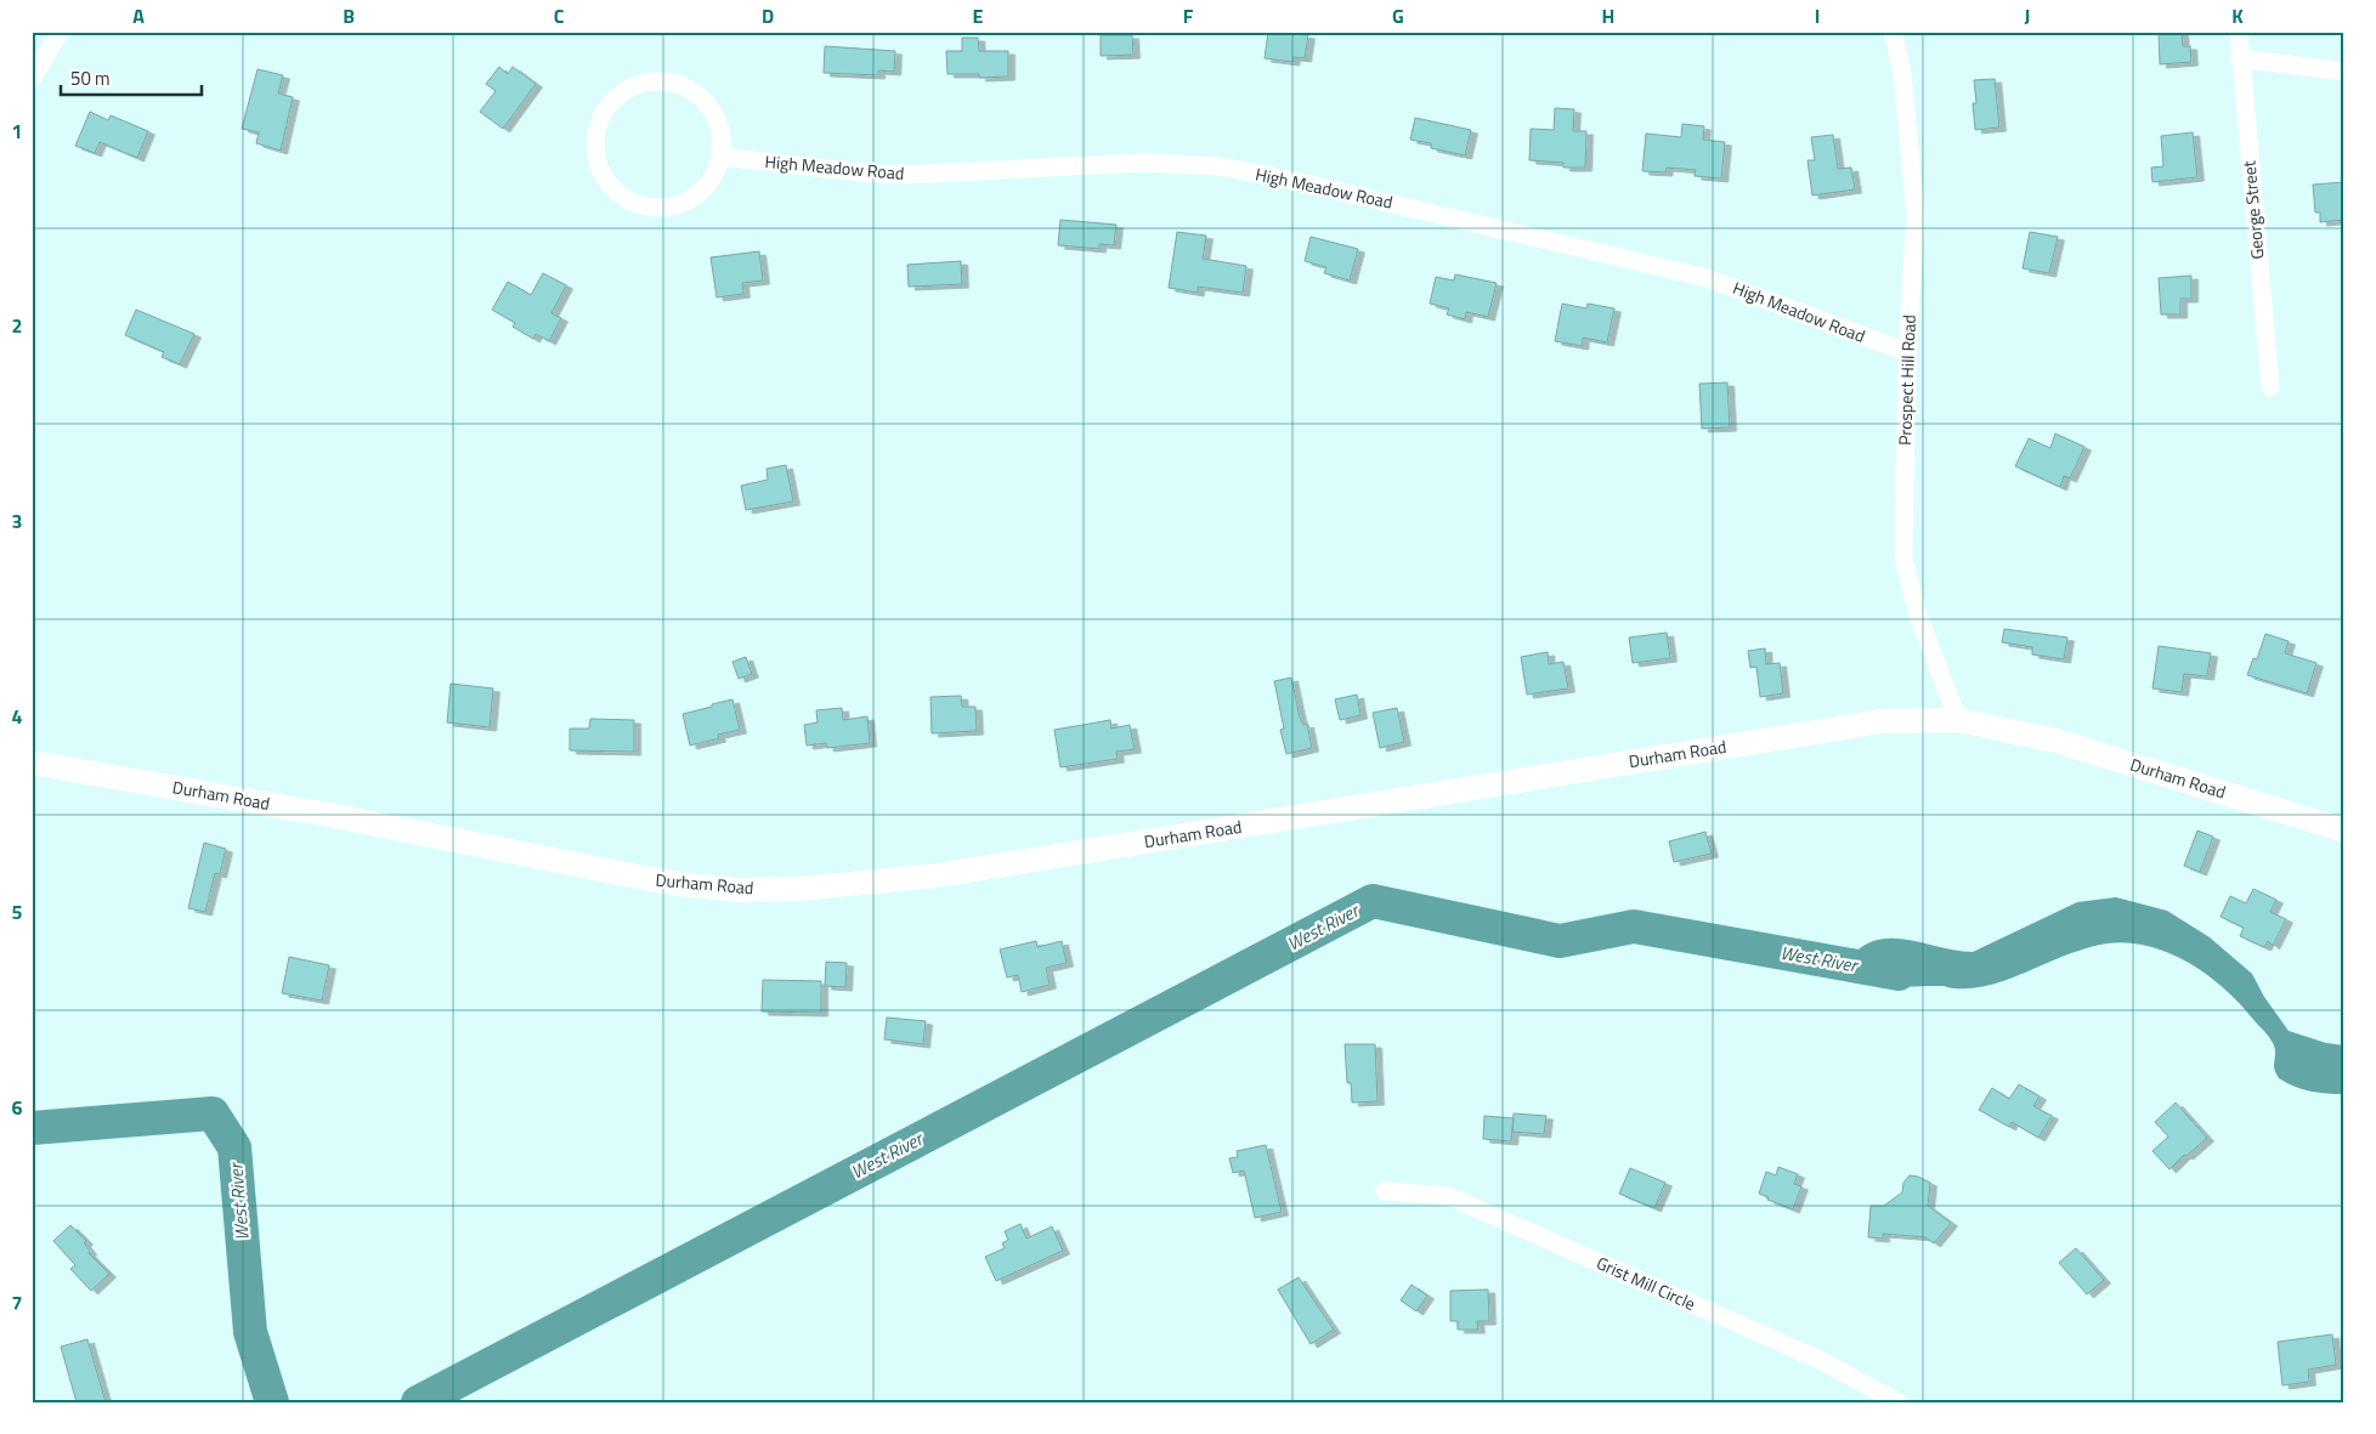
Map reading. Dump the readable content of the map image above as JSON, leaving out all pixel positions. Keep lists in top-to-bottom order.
{
  "streets": {
    "main road": ["Durham Road"],
    "street": [
      "High Meadow Road",
      "George Street",
      "Prospect Hill Road",
      "Grist Mill Circle"
    ]
  },
  "crossings": [
    ["High Meadow Road", "Prospect Hill Road"],
    ["Prospect Hill Road", "Durham Road"]
  ],
  "water": ["West River"],
  "scale_bar": "50 m",
  "grid": {
    "columns": [
      "A",
      "B",
      "C",
      "D",
      "E",
      "F",
      "G",
      "H",
      "I",
      "J",
      "K"
    ],
    "rows": [
      "1",
      "2",
      "3",
      "4",
      "5",
      "6",
      "7"
    ]
  }
}
